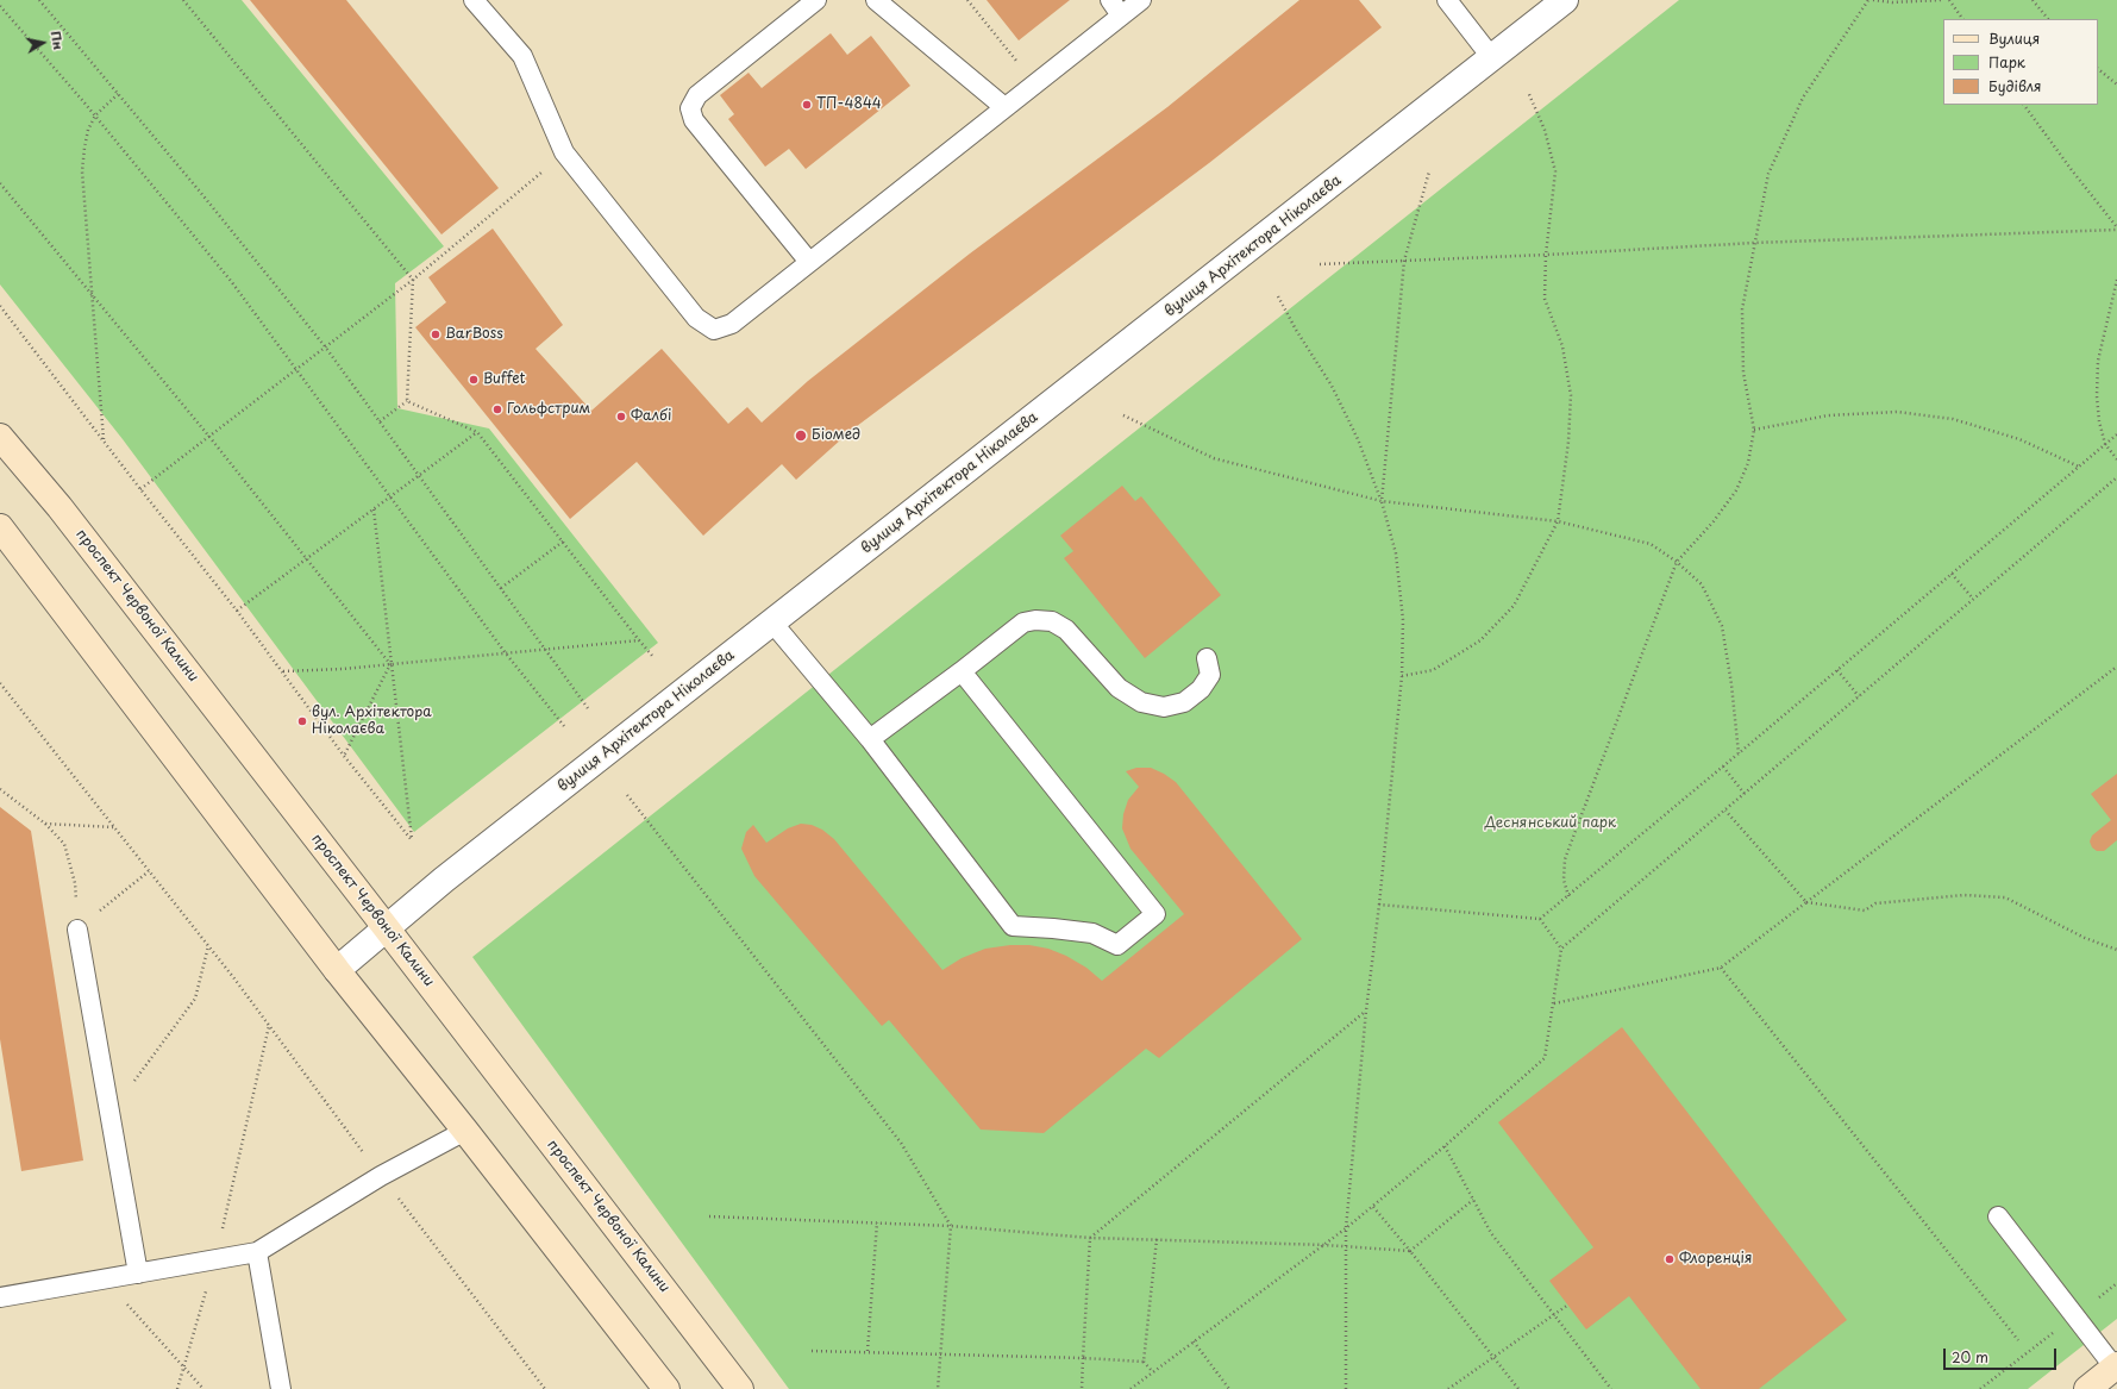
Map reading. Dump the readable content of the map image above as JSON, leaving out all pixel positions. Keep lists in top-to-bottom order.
{
  "streets": {
    "main road": ["проспект Червоної Калини"],
    "street": ["вулиця Архітектора Ніколаєва"]
  },
  "crossings": [
    ["вулиця Архітектора Ніколаєва", "проспект Червоної Калини"]
  ],
  "parks": ["Деснянський парк"],
  "places": [
    "ТП-4844",
    "BarBoss",
    "Buffet",
    "Гольфстрим",
    "Фалбі",
    "Біомед",
    "вул. Архітектора Ніколаєва",
    "Флоренція"
  ],
  "legend": ["Вулиця", "Парк", "Будівля"],
  "scale_bar": "20 m",
  "north": "right"
}
